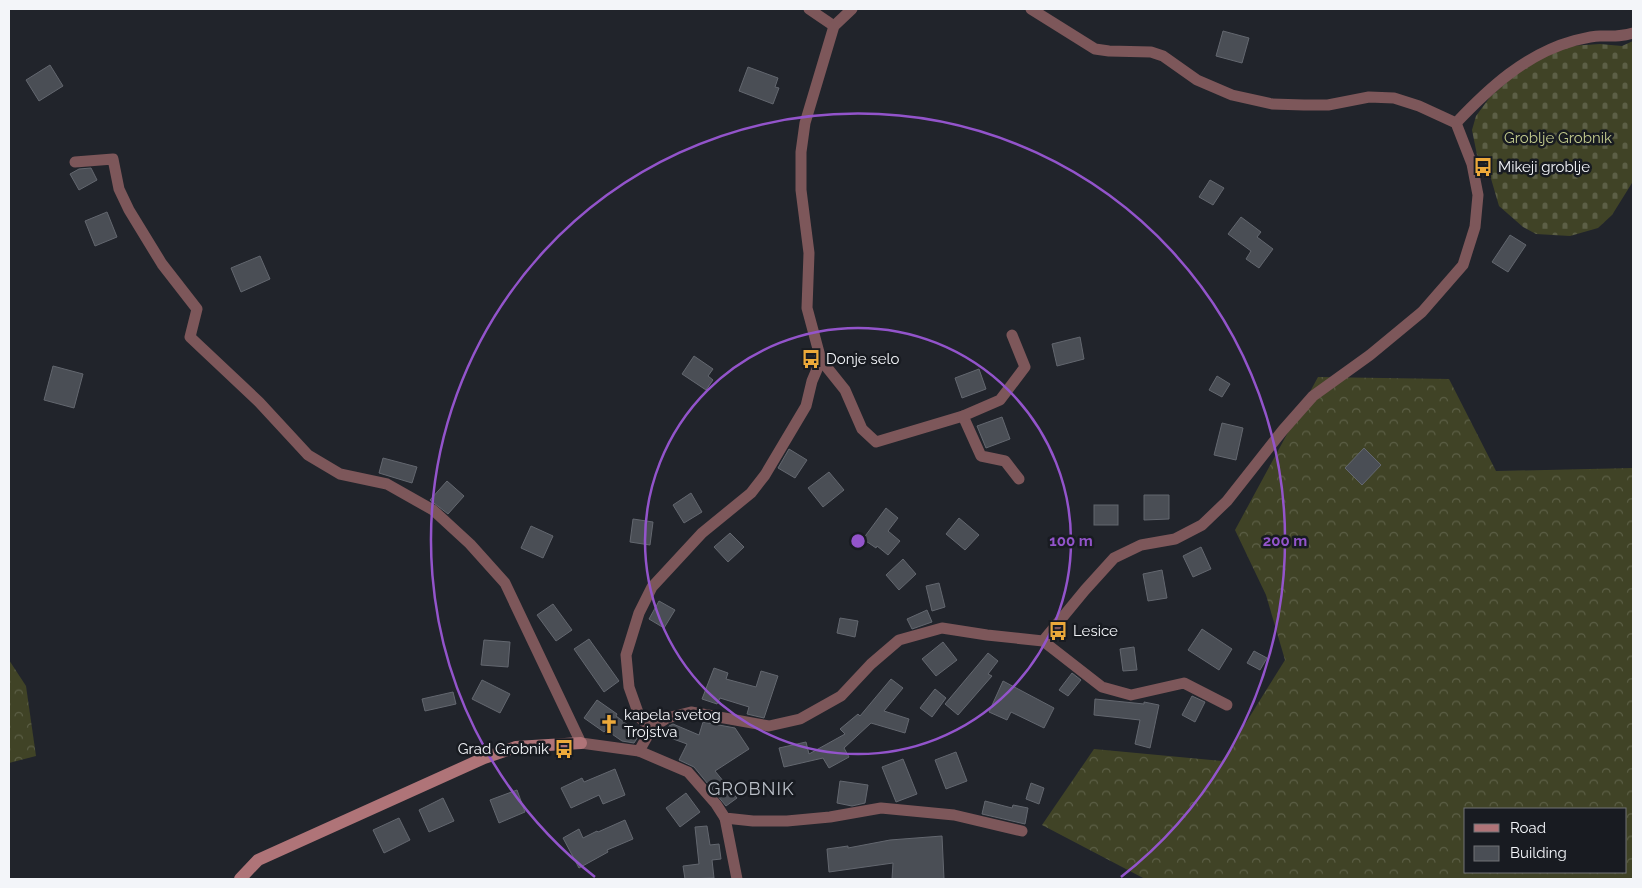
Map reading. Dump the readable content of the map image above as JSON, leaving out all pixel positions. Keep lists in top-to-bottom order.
{
  "districts": ["GROBNIK"],
  "parks": ["Groblje Grobnik"],
  "places": {
    "bus stop": [
      "Mikeji groblje",
      "Donje selo",
      "Lesice",
      "Grad Grobnik"
    ],
    "church": ["kapela svetog Trojstva"]
  },
  "legend": ["Road", "Building"],
  "rings": ["100 m", "200 m"]
}
